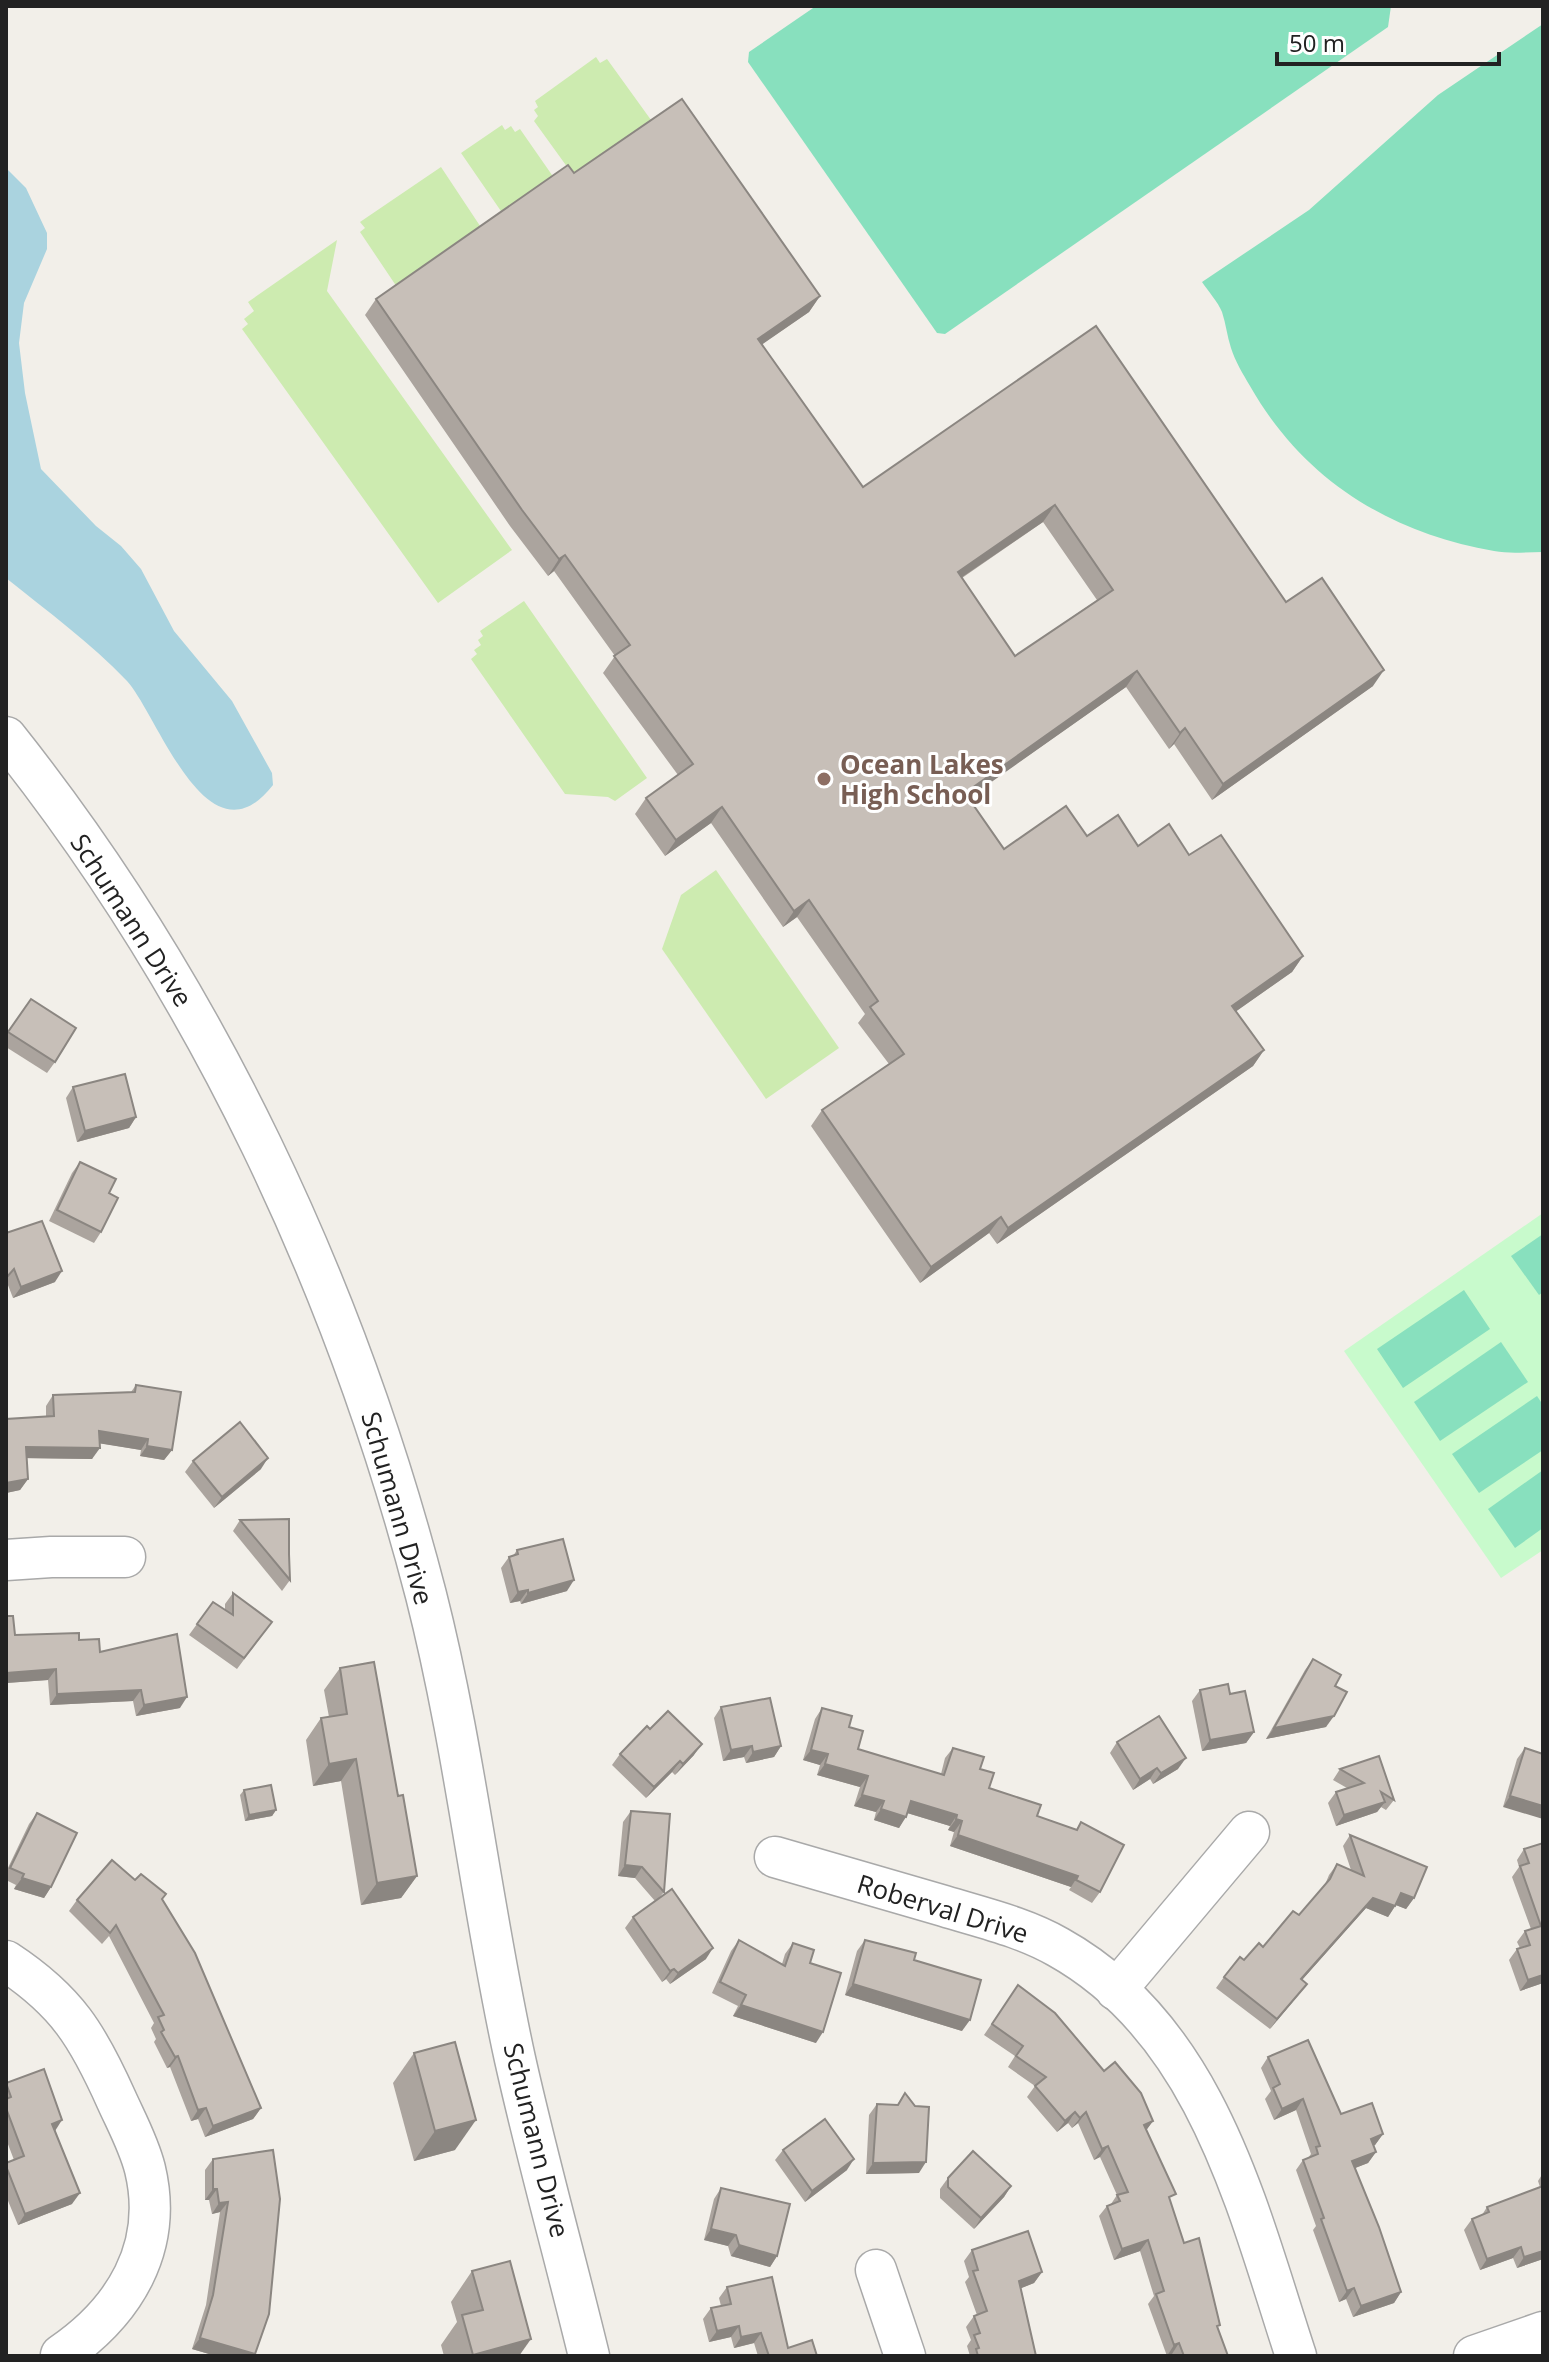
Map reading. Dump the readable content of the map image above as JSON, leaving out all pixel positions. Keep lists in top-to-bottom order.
{
  "streets": {
    "street": ["Schumann Drive", "Roberval Drive"]
  },
  "places": ["Ocean Lakes High School"],
  "scale_bar": "50 m"
}
